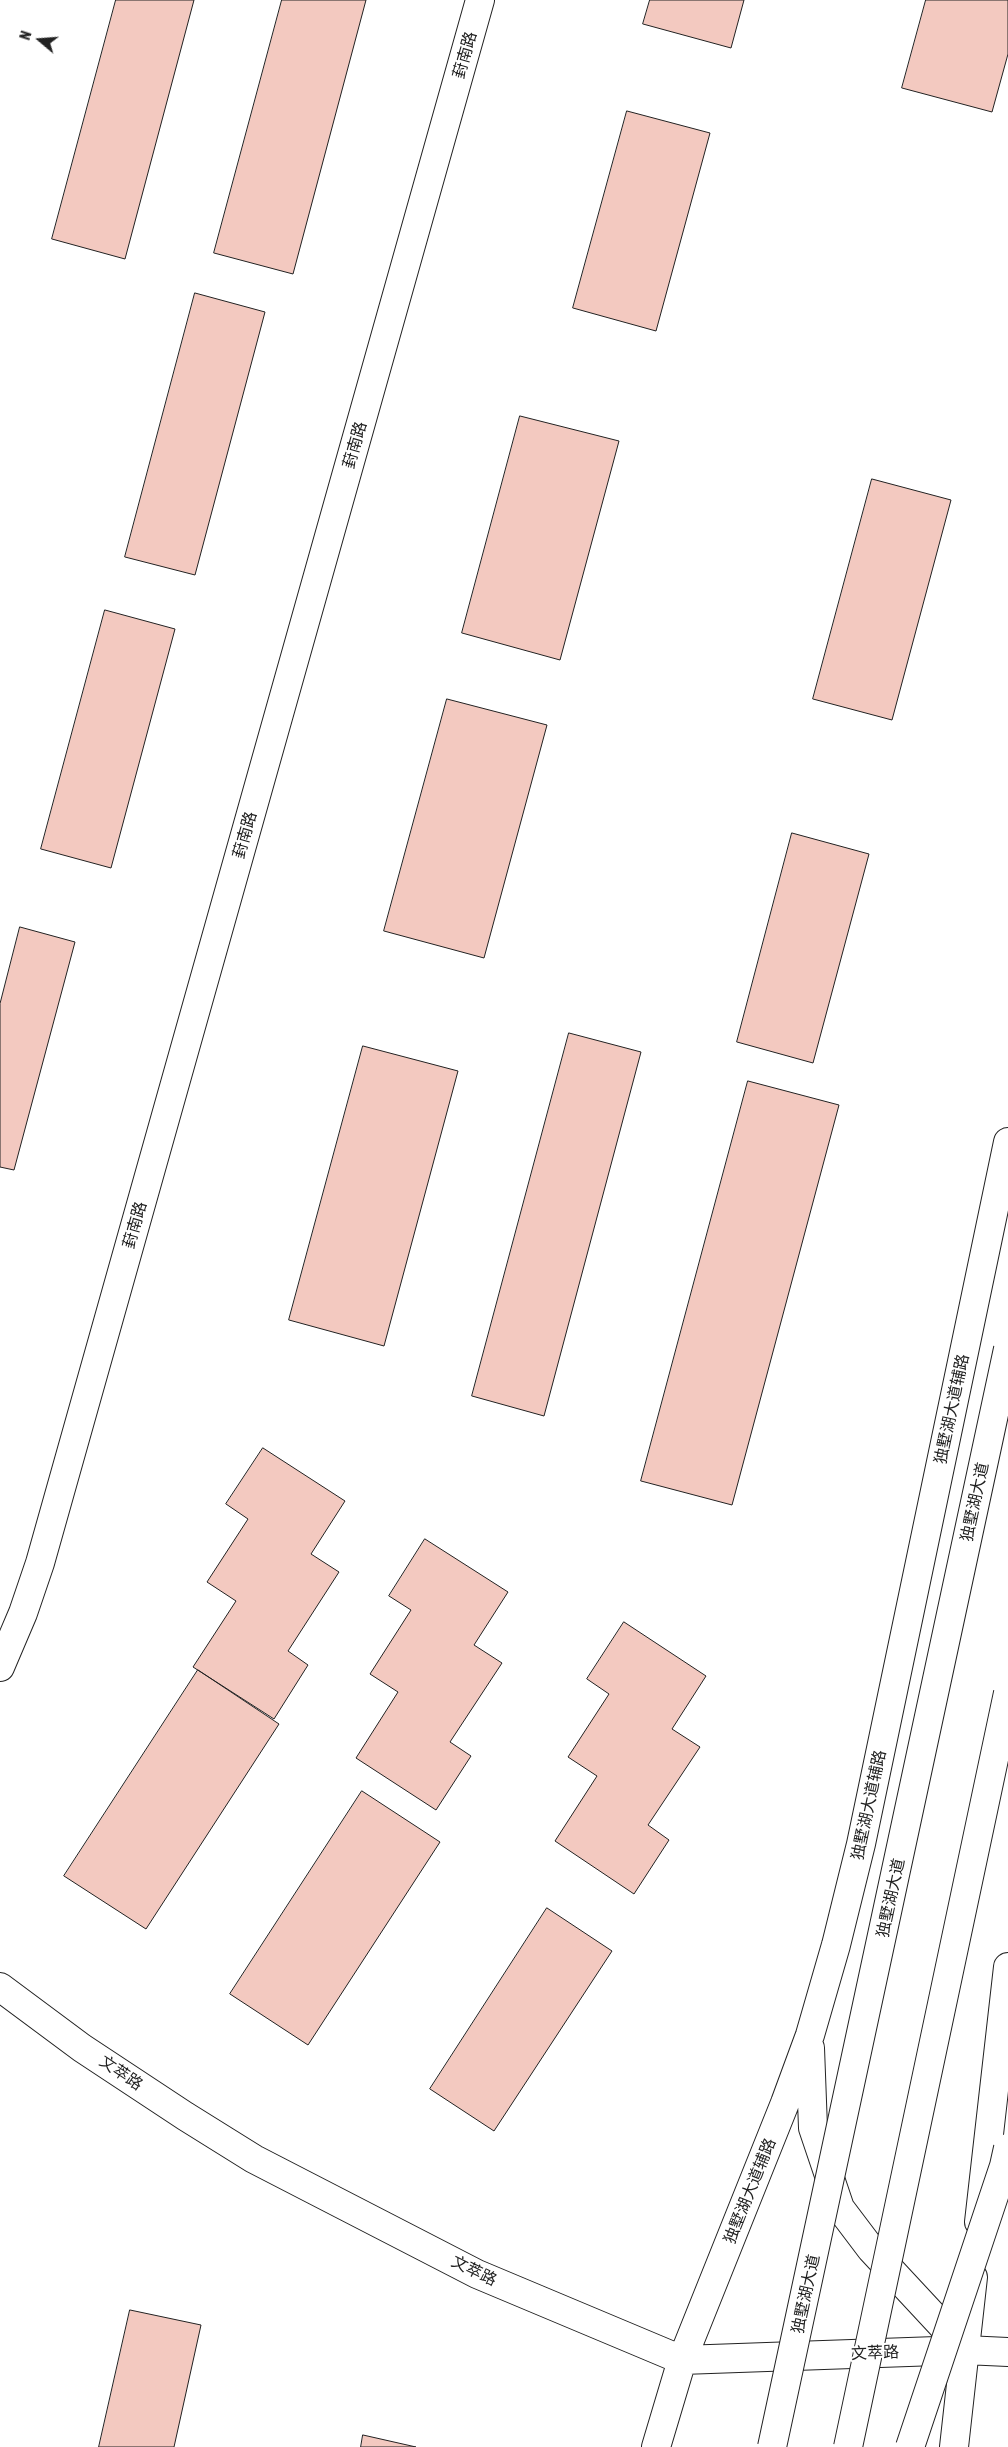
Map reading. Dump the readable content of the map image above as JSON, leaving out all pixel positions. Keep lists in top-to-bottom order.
{
  "streets": {
    "main road": [
      "葑南路",
      "独墅湖大道辅路",
      "独墅湖大道",
      "文萃路"
    ]
  },
  "crossings": [
    ["独墅湖大道辅路", "文萃路"]
  ],
  "north": "left"
}
